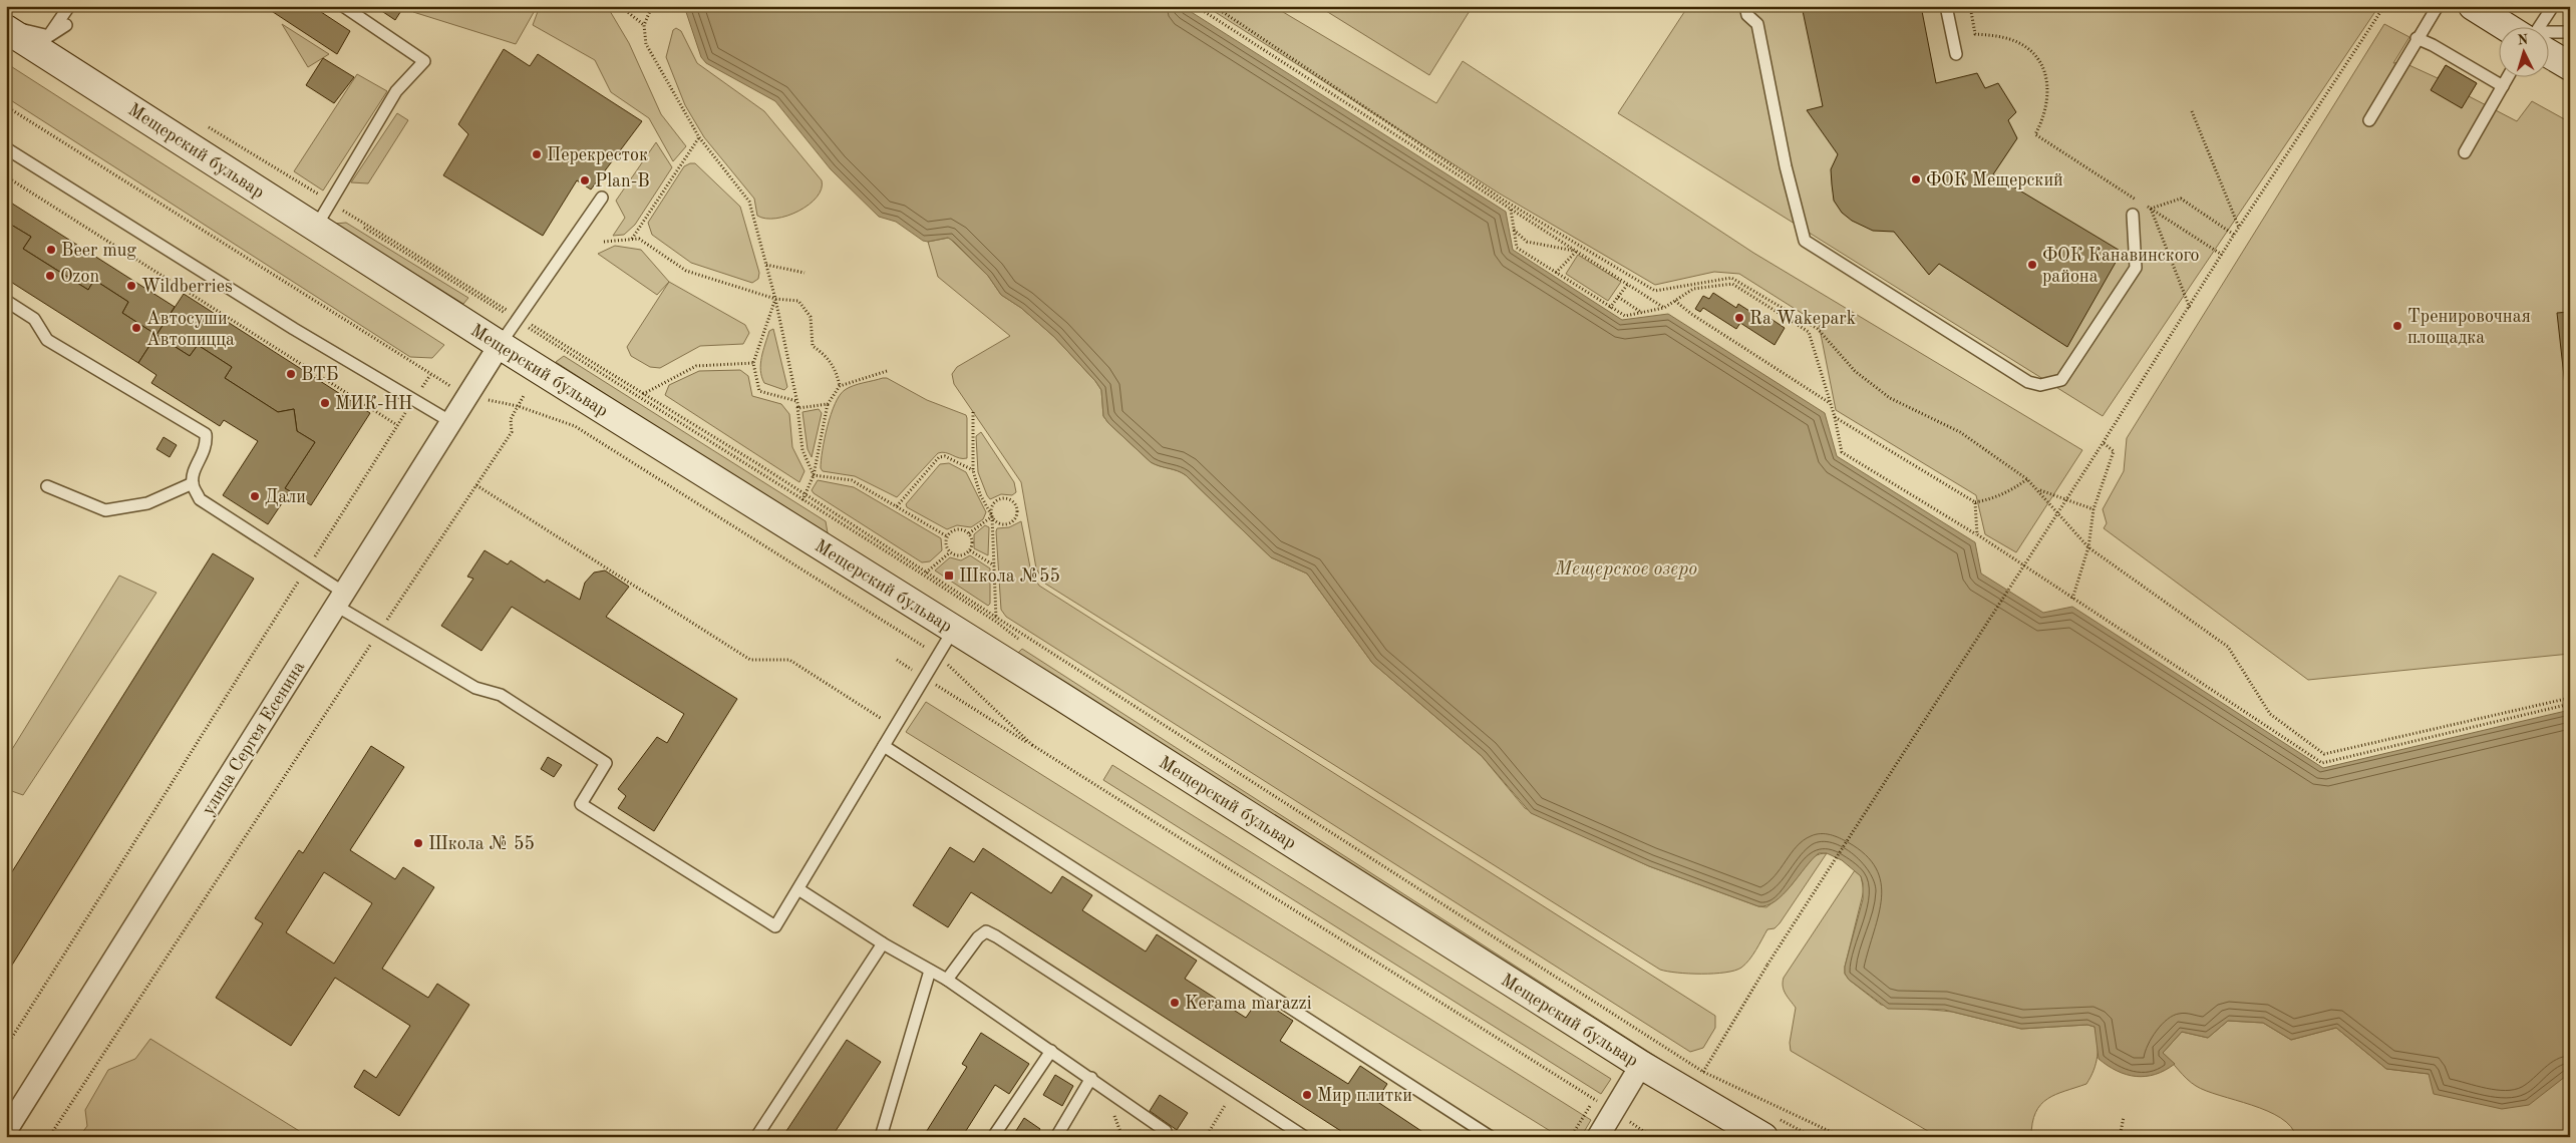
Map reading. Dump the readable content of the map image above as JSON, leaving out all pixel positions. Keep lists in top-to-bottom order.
{
  "streets": {
    "main road": ["Мещерский бульвар"],
    "street": ["улица Сергея Есенина"]
  },
  "crossings": [
    ["Мещерский бульвар", "улица Сергея Есенина"]
  ],
  "water": ["Мещерское озеро"],
  "places": {
    "other": [
      "Перекресток",
      "ФОК Мещерский",
      "Plan-B",
      "Beer mug",
      "ФОК Канавинского района",
      "Ozon",
      "Wildberries",
      "Ra Wakepark",
      "Тренировочная площадка",
      "Автосуши Автопицца",
      "ВТБ",
      "МИК-НН",
      "Дали",
      "Школа № 55",
      "Kerama marazzi",
      "Мир плитки"
    ],
    "transit": ["Школа №55"]
  },
  "north": "top"
}
